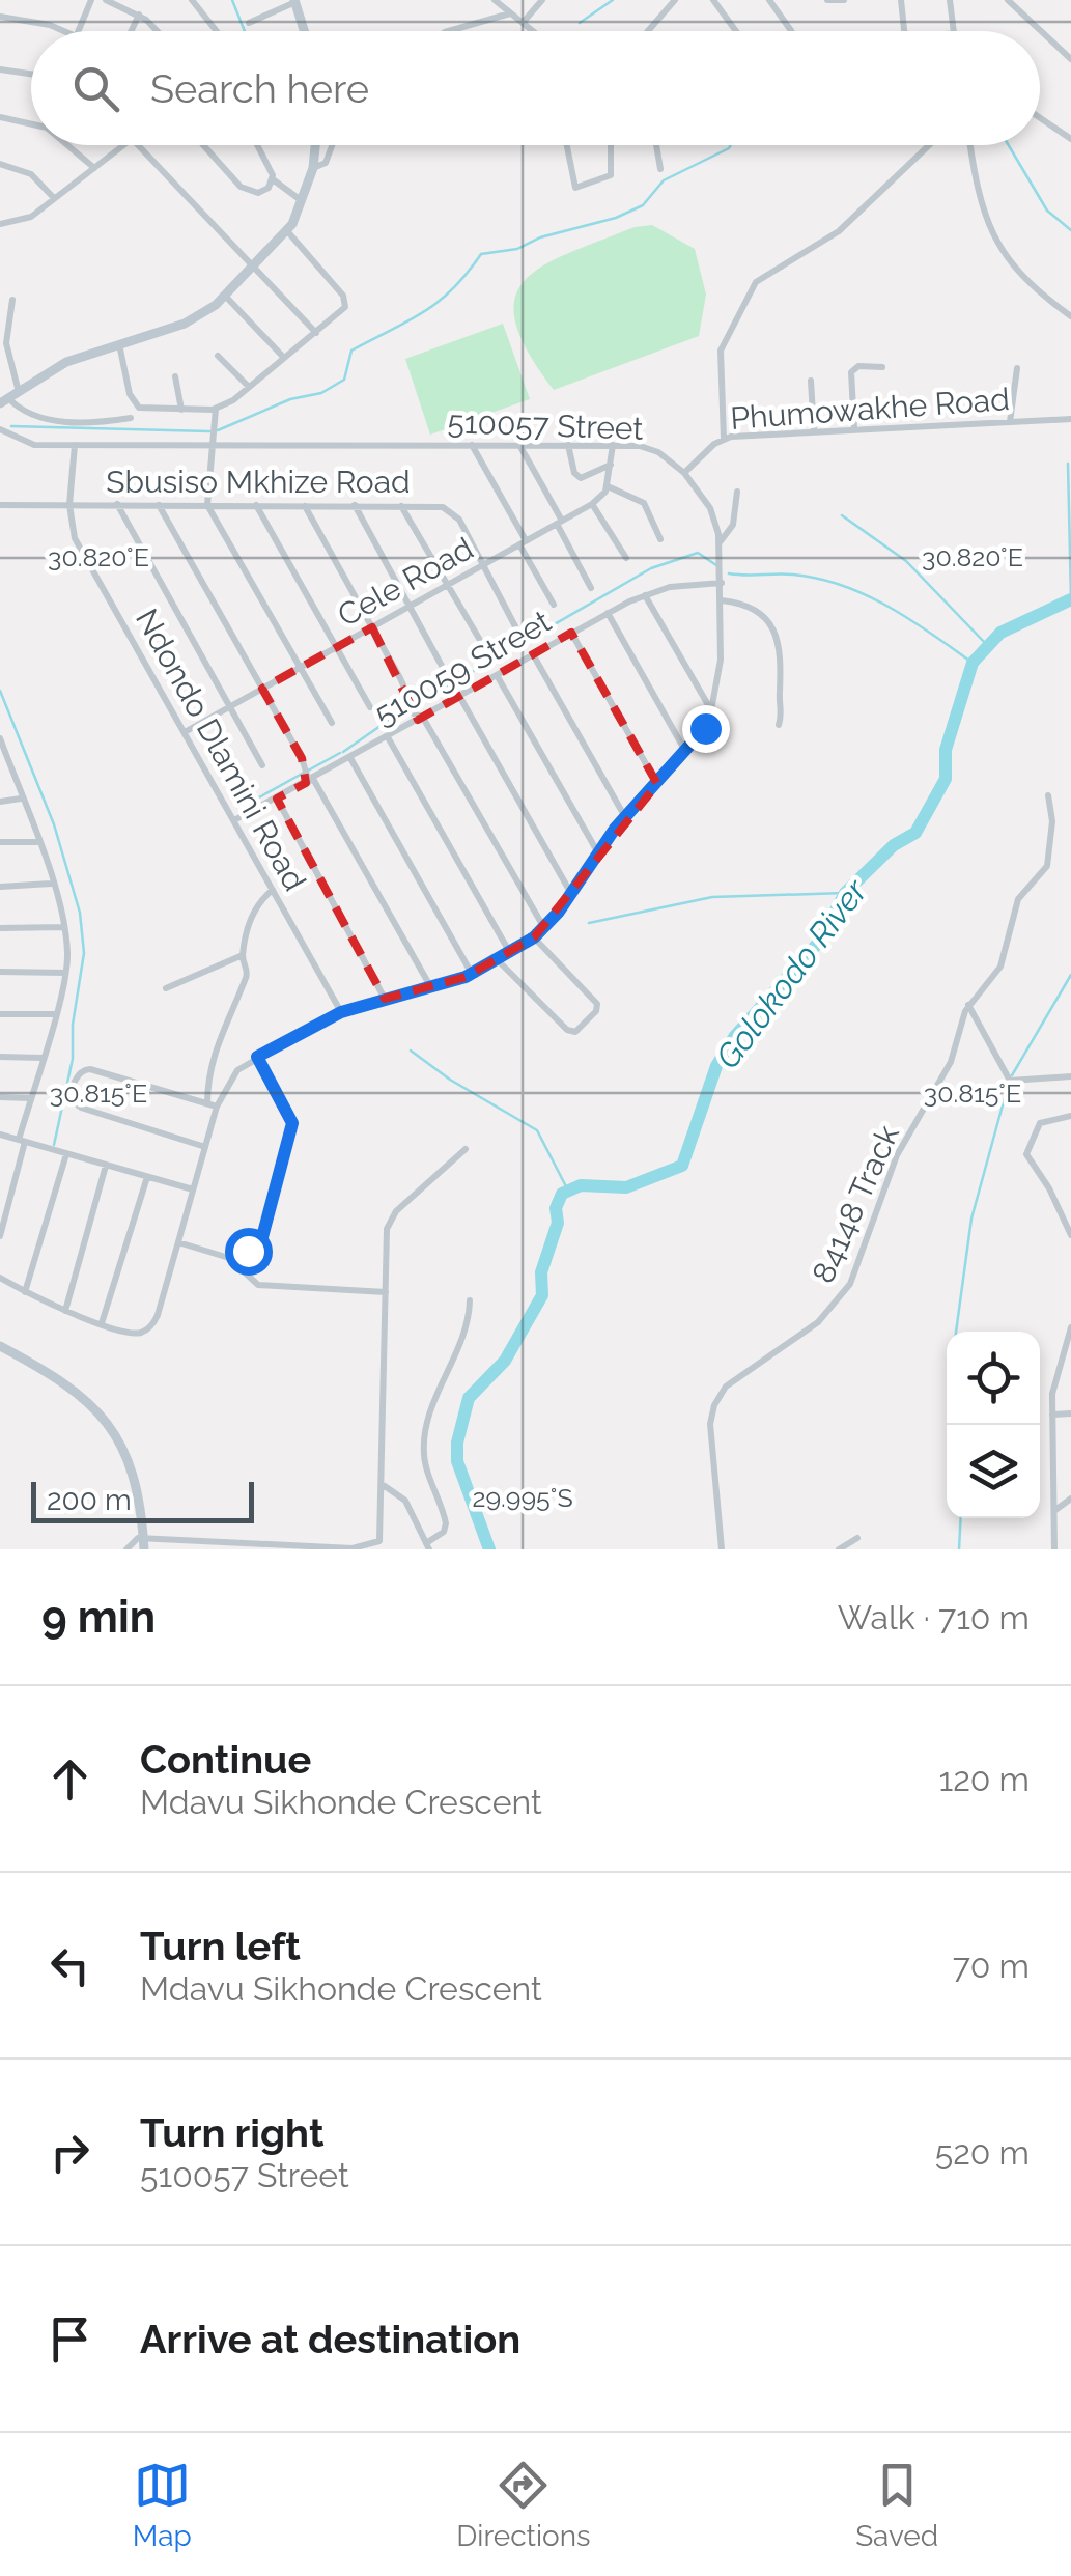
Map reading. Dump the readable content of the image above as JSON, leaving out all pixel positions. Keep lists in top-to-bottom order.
{
  "streets": {
    "street": [
      "Phumowakhe Road",
      "510057 Street",
      "Sbusiso Mkhize Road",
      "Cele Road",
      "510059 Street",
      "Ndondo Dlamini Road",
      "84148 Track"
    ]
  },
  "crossings": [
    ["Phumowakhe Road", "510057 Street"],
    ["510057 Street", "510059 Street"],
    ["510057 Street", "Ndondo Dlamini Road"],
    ["Sbusiso Mkhize Road", "Cele Road"],
    ["Sbusiso Mkhize Road", "Ndondo Dlamini Road"],
    ["Cele Road", "Ndondo Dlamini Road"],
    ["510059 Street", "Ndondo Dlamini Road"]
  ],
  "water": ["Golokodo River"],
  "scale_bar": "200 m",
  "page": {
    "search": "Search here",
    "scale": "200 m",
    "heading": ["9 min", "Walk · 710 m"],
    "list": [
      ["Continue", "Mdavu Sikhonde Crescent", "120 m"],
      ["Turn left", "Mdavu Sikhonde Crescent", "70 m"],
      ["Turn right", "510057 Street", "520 m"],
      "Arrive at destination"
    ],
    "nav": ["Map", "Directions", "Saved"]
  },
  "coordinates": ["30.820°E", "30.815°E", "29.995°S"]
}
